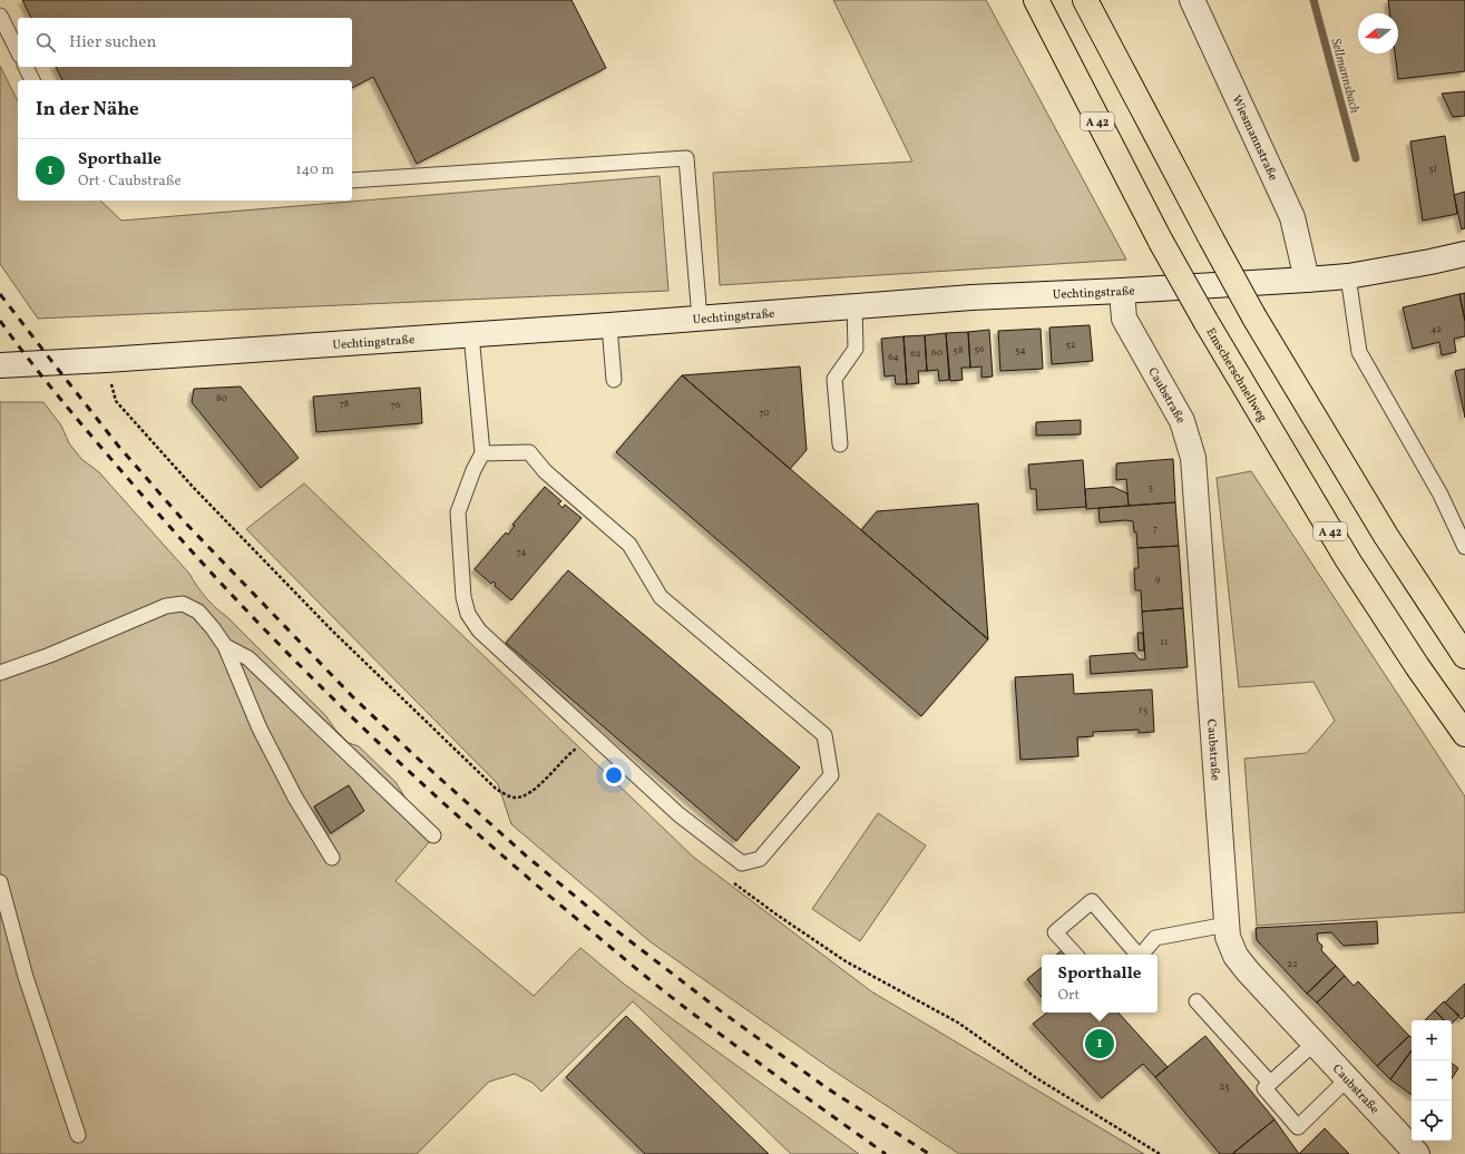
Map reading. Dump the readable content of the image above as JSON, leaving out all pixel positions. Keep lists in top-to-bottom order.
{
  "streets": {
    "highway": ["A 42", "Emscherschnellweg"],
    "street": ["Wiesmannstraße", "Uechtingstraße", "Caubstraße"]
  },
  "crossings": [
    ["Wiesmannstraße", "Uechtingstraße"],
    ["Uechtingstraße", "Caubstraße"]
  ],
  "water": ["Sellmannsbach"],
  "house_numbers": [
    "31",
    "42",
    "52",
    "56",
    "58",
    "54",
    "60",
    "62",
    "64",
    "80",
    "78",
    "76",
    "70",
    "5",
    "7",
    "74",
    "9",
    "11",
    "13",
    "22",
    "25"
  ],
  "north": "left",
  "page": {
    "search": "Hier suchen",
    "heading": "In der Nähe",
    "list": [
      {
        "mark": "1",
        "name": "Sporthalle",
        "note": "Ort · Caubstraße",
        "value": "140 m"
      }
    ],
    "popup": ["Sporthalle", "Ort"],
    "map_buttons": ["+", "−"],
    "pins": "1"
  }
}
